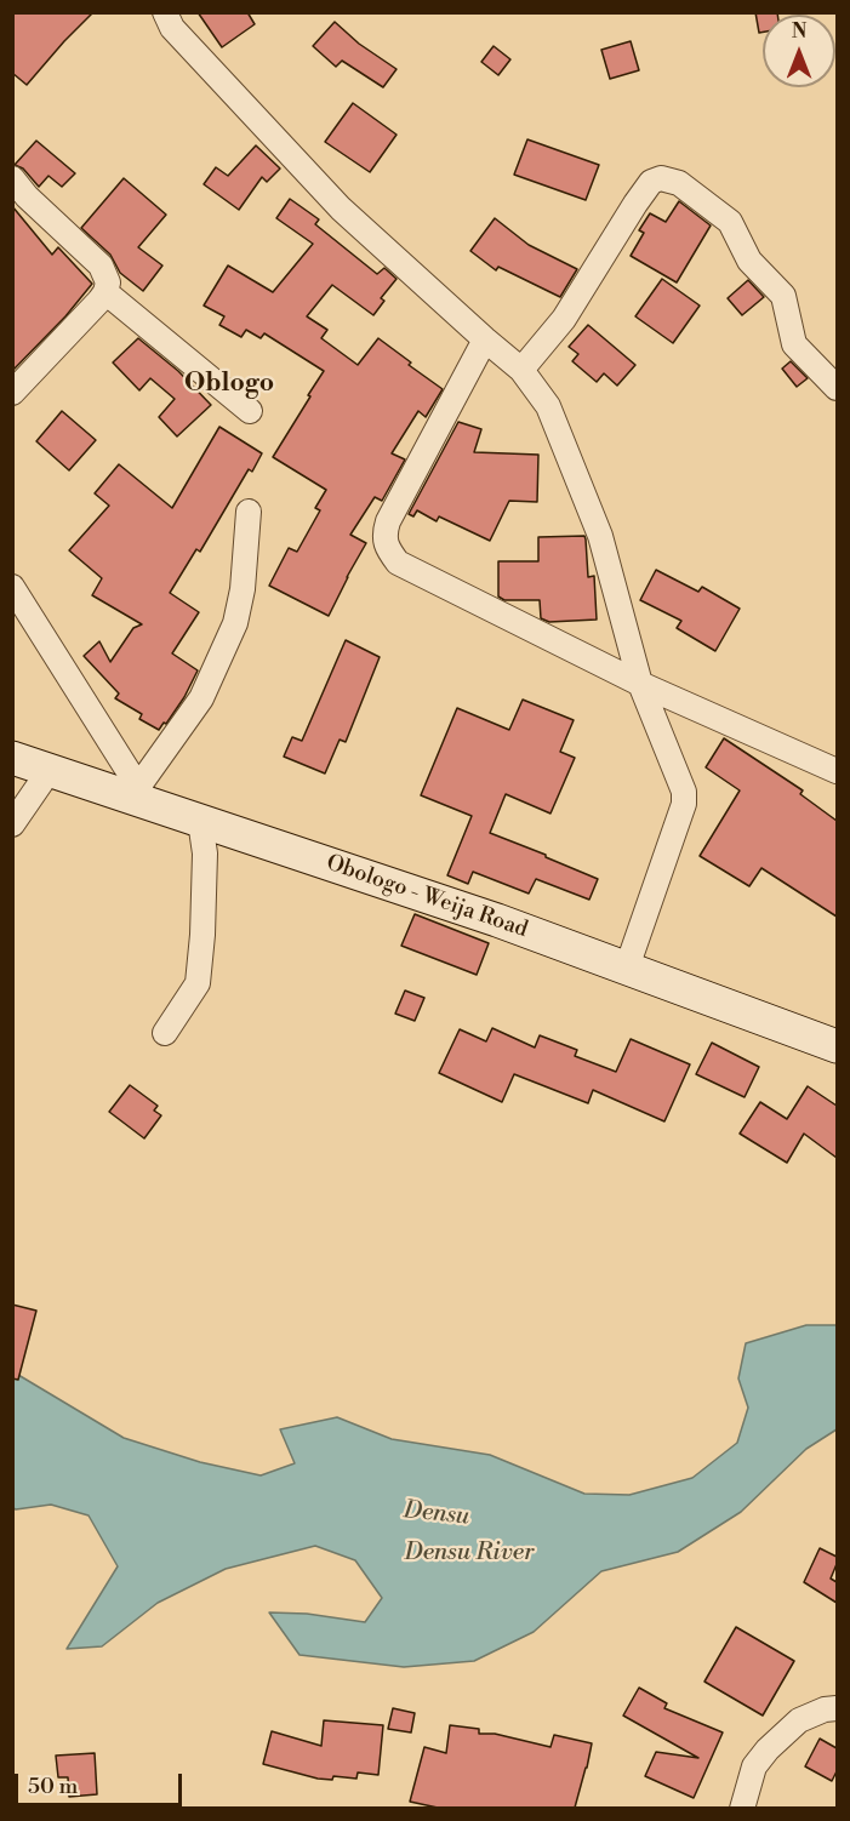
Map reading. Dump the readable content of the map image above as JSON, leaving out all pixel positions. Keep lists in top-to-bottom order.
{
  "streets": {
    "street": ["Obologo - Weija Road"]
  },
  "districts": ["Oblogo"],
  "water": ["Densu", "Densu River"],
  "scale_bar": "50 m",
  "north": "top"
}
